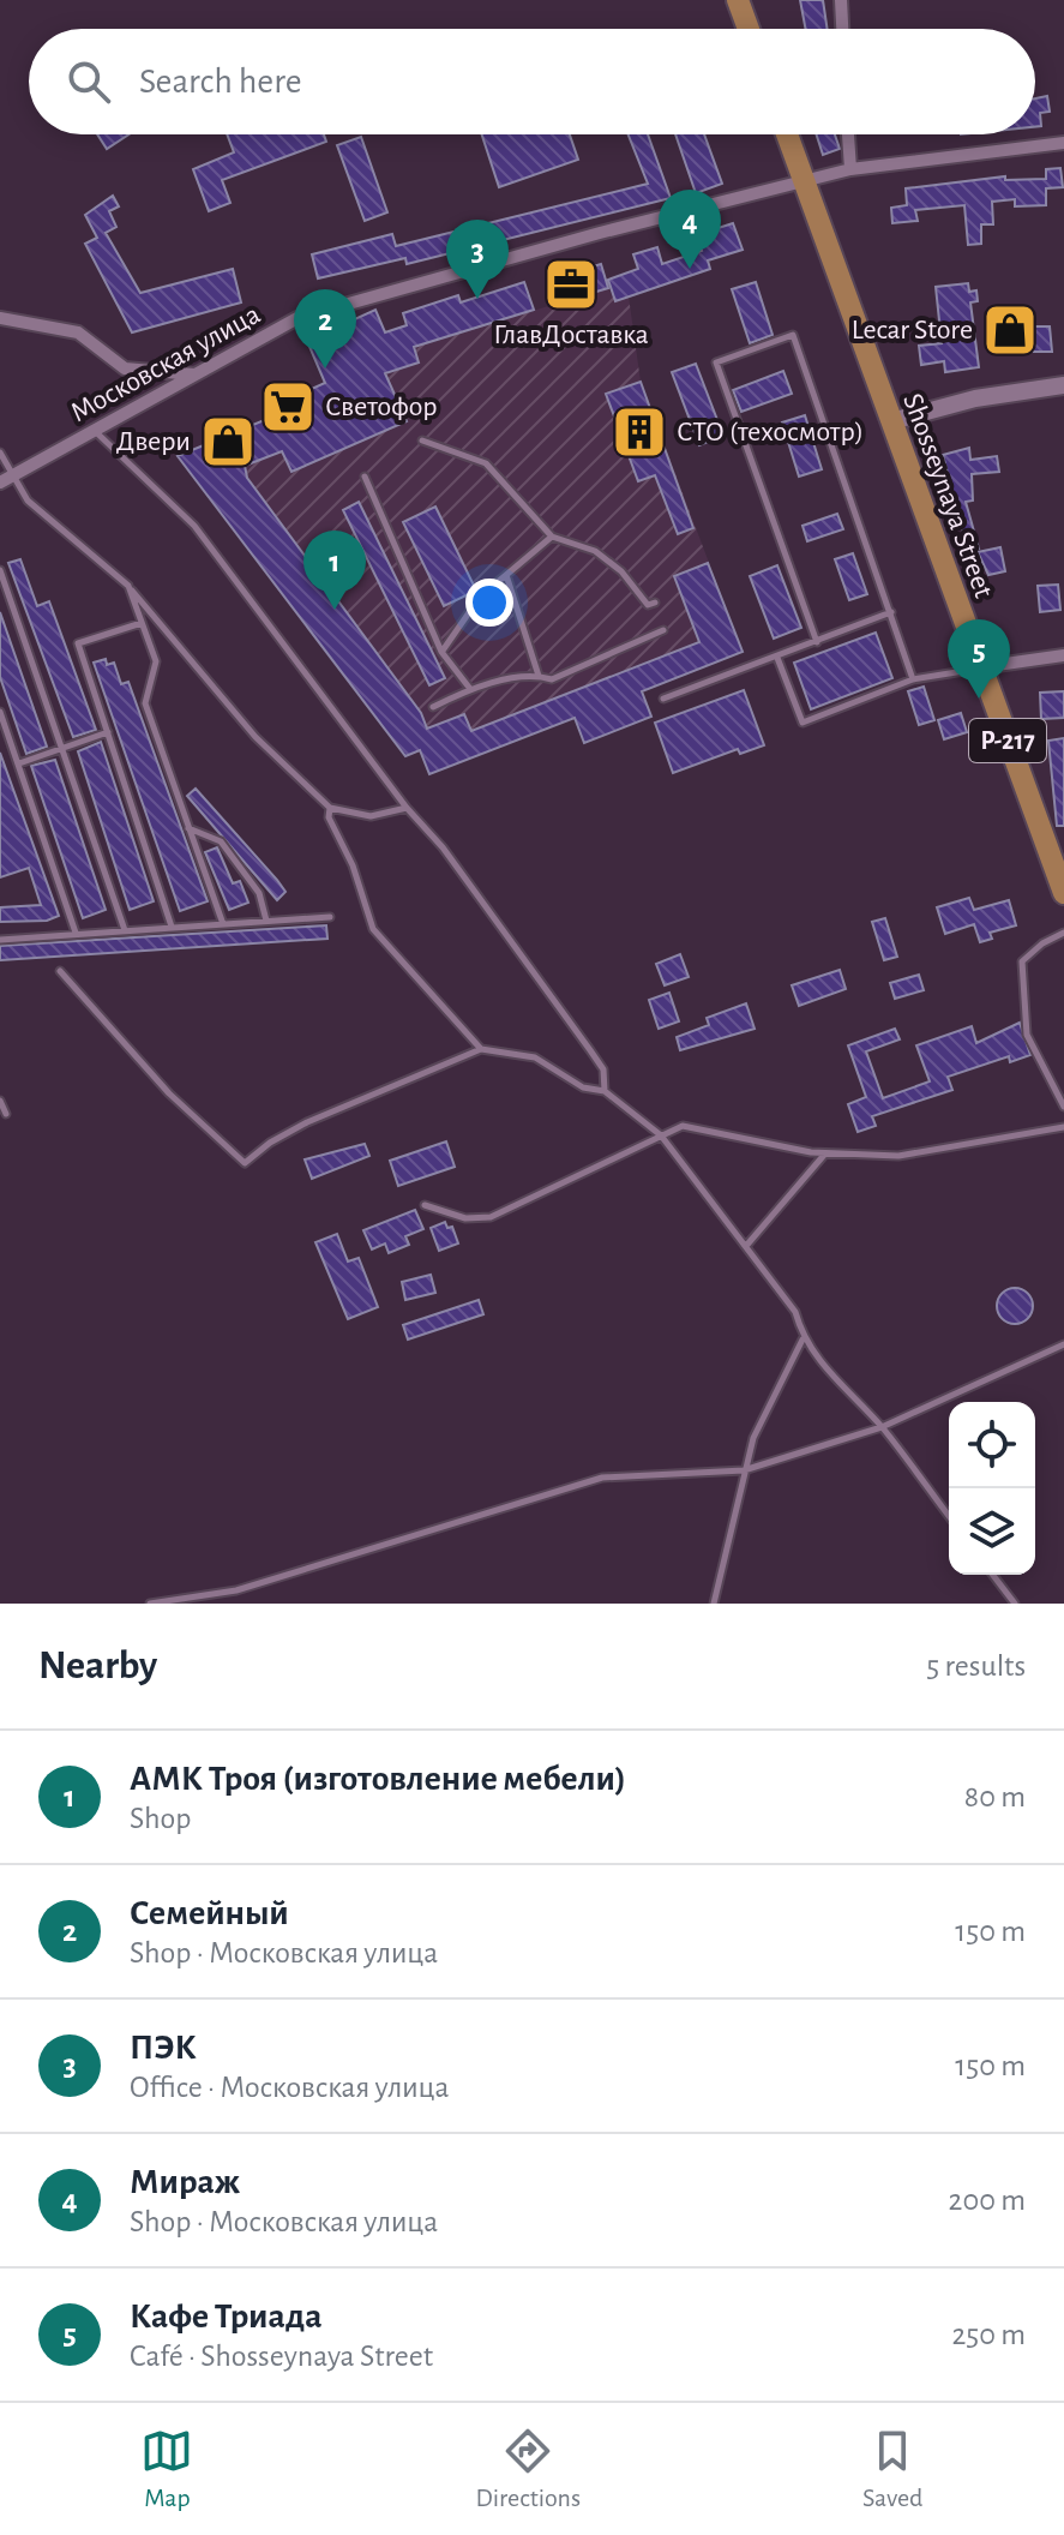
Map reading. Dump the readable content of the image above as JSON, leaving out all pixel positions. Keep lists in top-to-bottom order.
{
  "streets": {
    "highway": ["Shosseynaya Street", "Р-217"],
    "street": ["Московская улица"]
  },
  "crossings": [
    ["Московская улица", "Shosseynaya Street"]
  ],
  "places": {
    "office": ["ГлавДоставка"],
    "shop": ["Lecar Store", "Двери"],
    "supermarket": ["Светофор"],
    "building": ["СТО (техосмотр)"]
  },
  "page": {
    "search": "Search here",
    "pins": [
      "4",
      "3",
      "2",
      "1",
      "5"
    ],
    "heading": ["Nearby", "5 results"],
    "list": [
      {
        "mark": "1",
        "name": "АМК Троя (изготовление мебели)",
        "note": "Shop",
        "value": "80 m"
      },
      {
        "mark": "2",
        "name": "Семейный",
        "note": "Shop · Московская улица",
        "value": "150 m"
      },
      {
        "mark": "3",
        "name": "ПЭК",
        "note": "Office · Московская улица",
        "value": "150 m"
      },
      {
        "mark": "4",
        "name": "Мираж",
        "note": "Shop · Московская улица",
        "value": "200 m"
      },
      {
        "mark": "5",
        "name": "Кафе Триада",
        "note": "Café · Shosseynaya Street",
        "value": "250 m"
      }
    ],
    "nav": ["Map", "Directions", "Saved"]
  }
}
